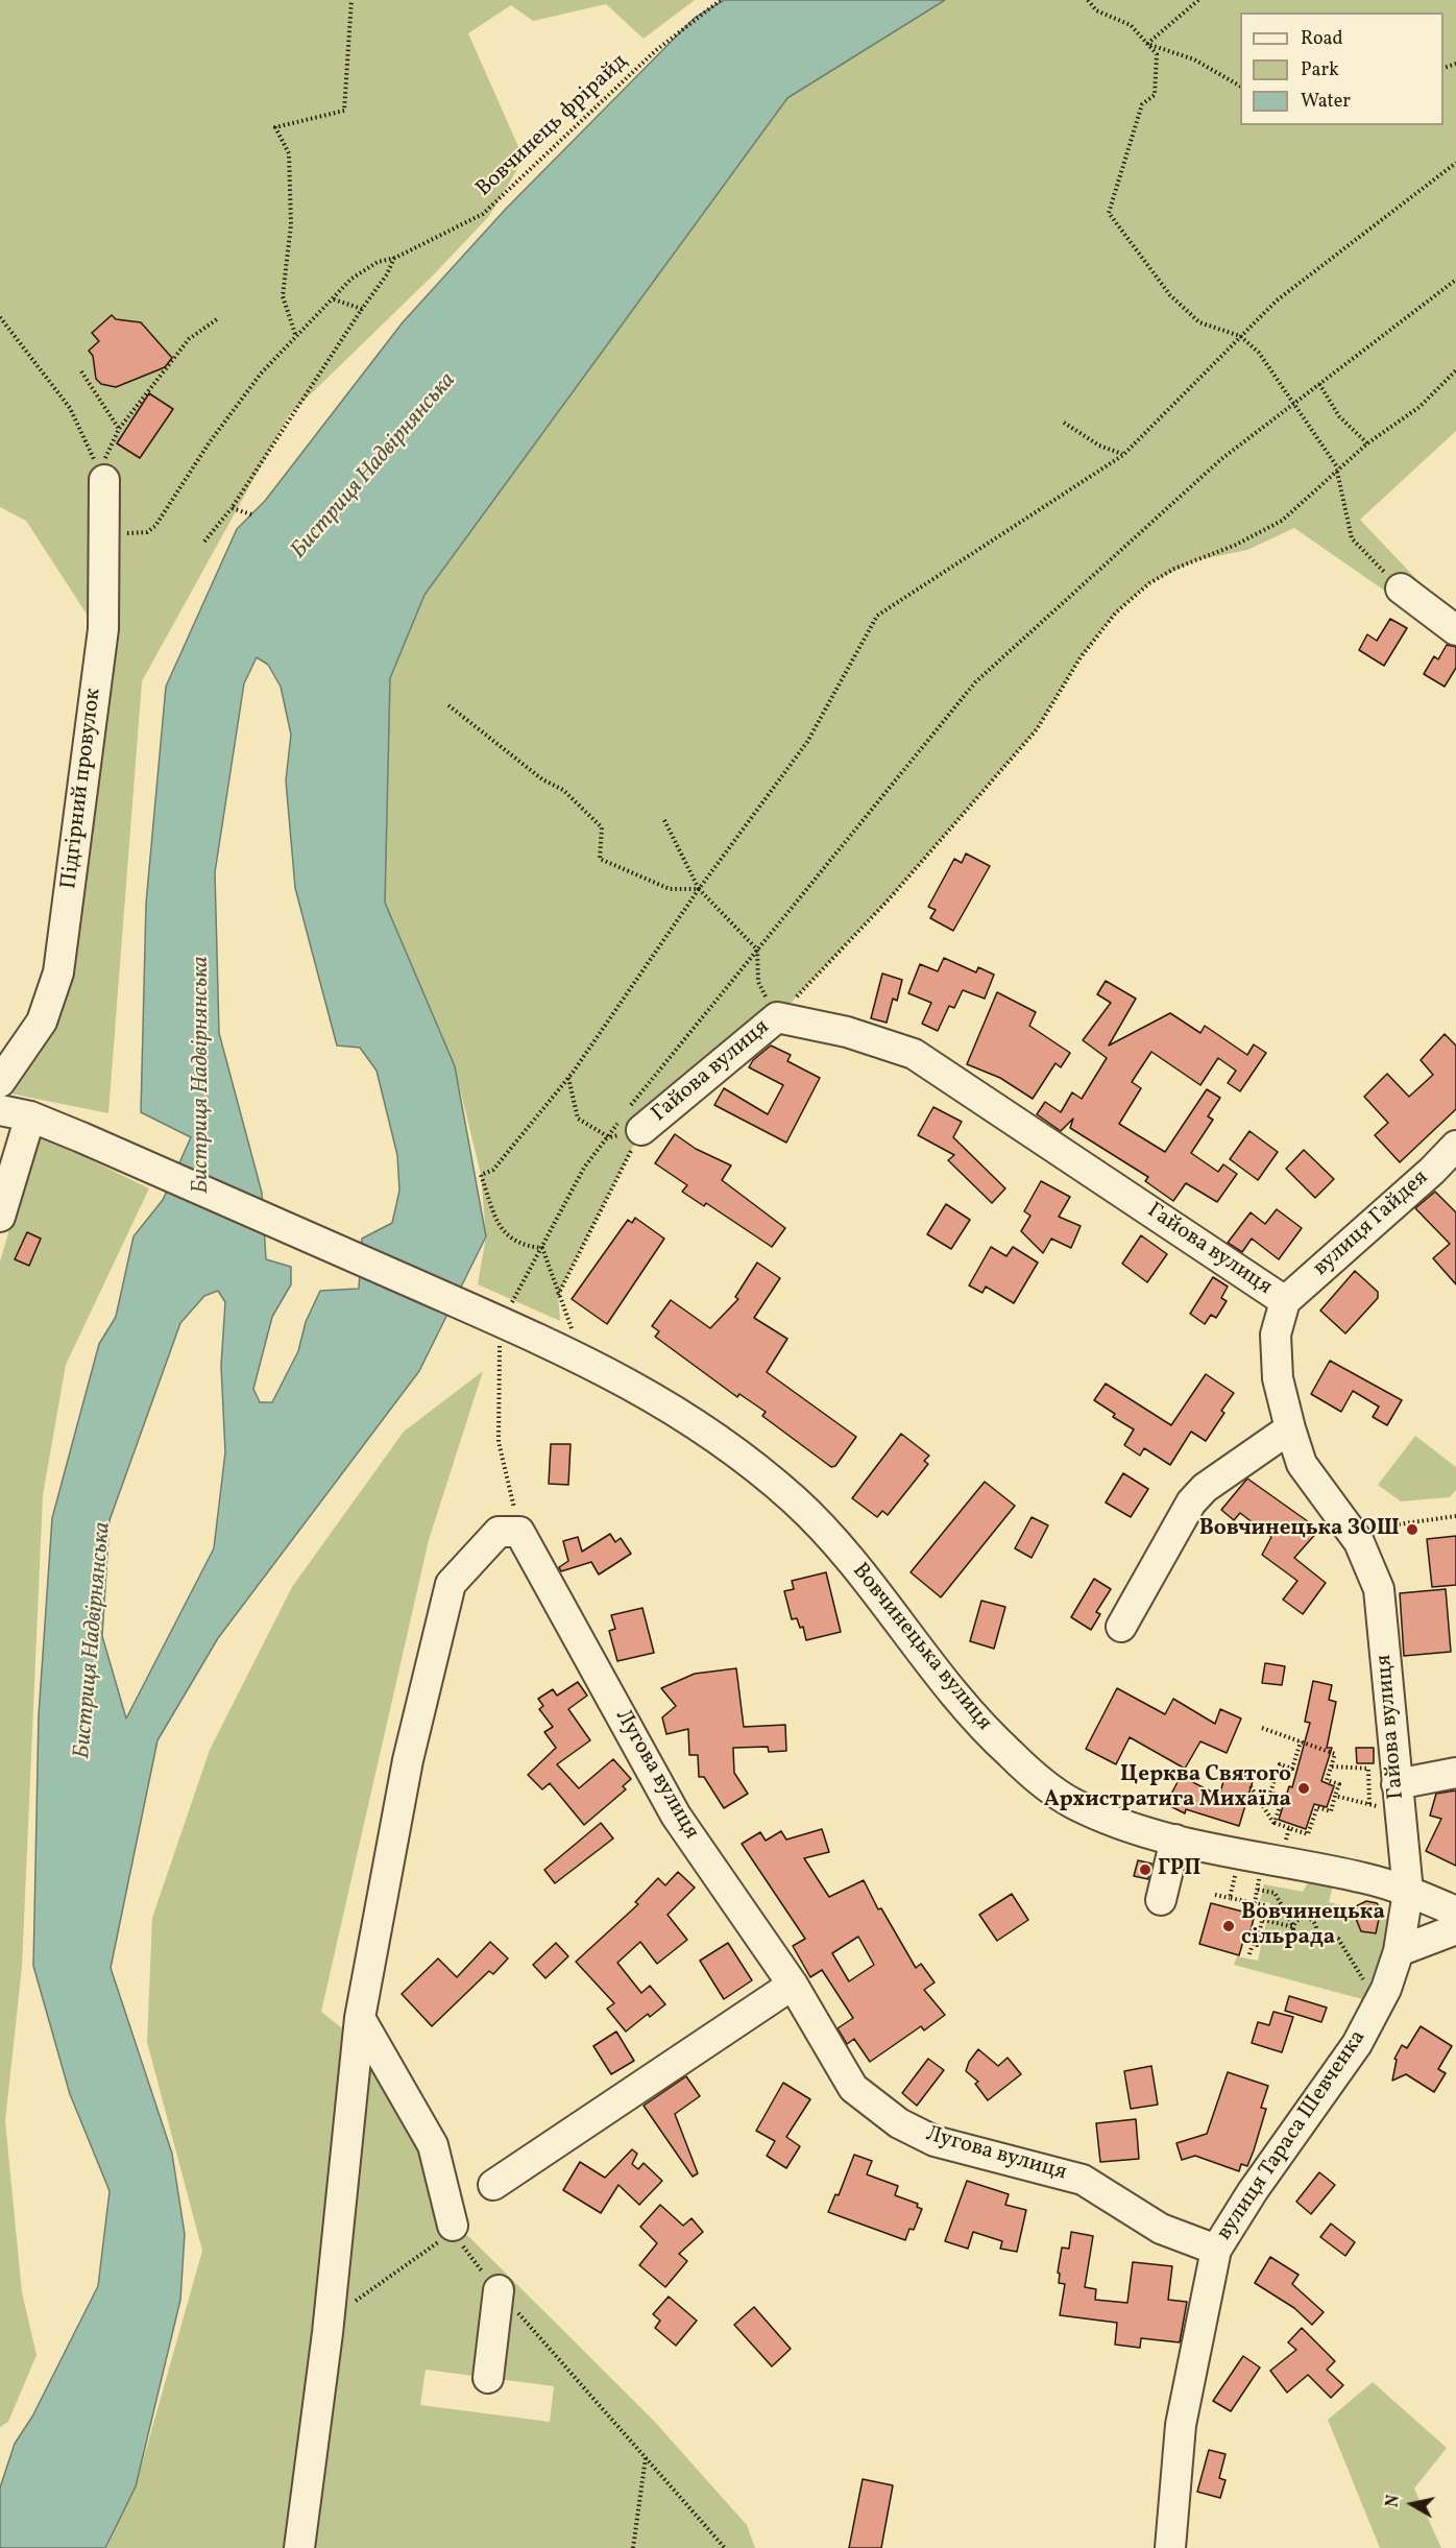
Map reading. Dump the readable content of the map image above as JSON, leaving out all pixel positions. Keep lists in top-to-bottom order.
{
  "streets": {
    "street": [
      "Підгірний провулок",
      "Гайова вулиця",
      "вулиця Гайдея",
      "Вовчинецька вулиця",
      "Лугова вулиця",
      "вулиця Тараса Шевченка"
    ],
    "path": ["Вовчинець фрірайд"]
  },
  "crossings": [
    ["Вовчинець фрірайд", "Підгірний провулок"],
    ["Гайова вулиця", "вулиця Гайдея"],
    ["Гайова вулиця", "Вовчинецька вулиця"],
    ["Гайова вулиця", "вулиця Тараса Шевченка"],
    ["Вовчинецька вулиця", "вулиця Тараса Шевченка"],
    ["Лугова вулиця", "вулиця Тараса Шевченка"]
  ],
  "water": ["Бистриця Надвірнянська"],
  "places": [
    "Вовчинецька ЗОШ",
    "Церква Святого Архистратига Михаїла",
    "ГРП",
    "Вовчинецька сільрада"
  ],
  "legend": ["Road", "Park", "Water"],
  "north": "left"
}
